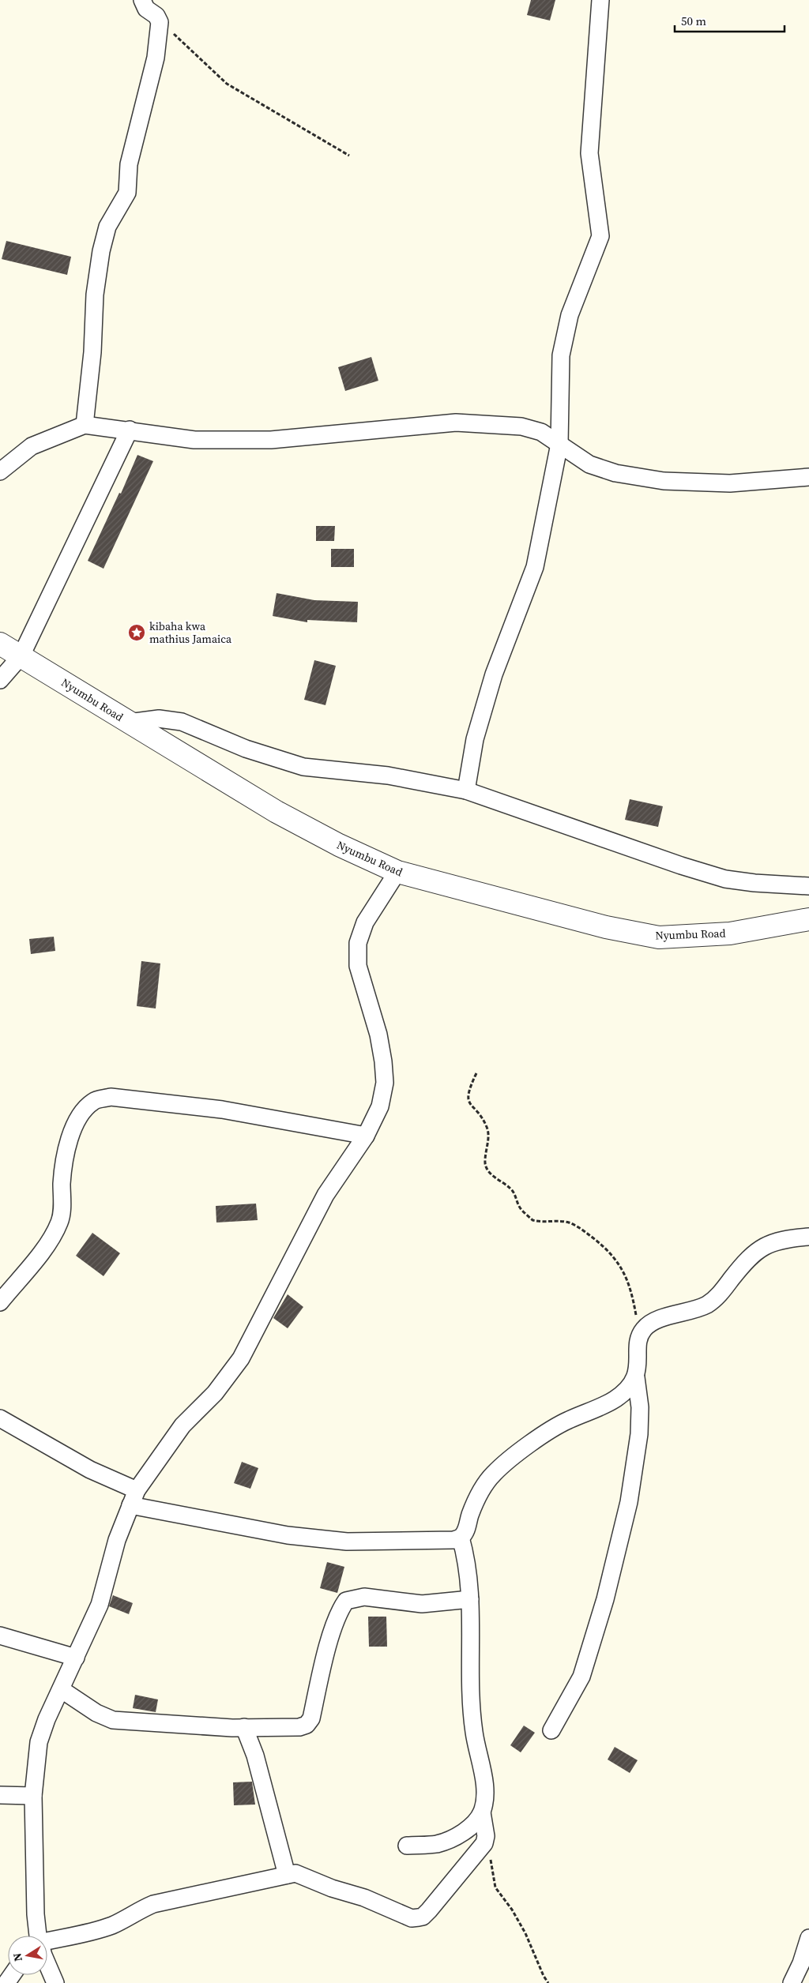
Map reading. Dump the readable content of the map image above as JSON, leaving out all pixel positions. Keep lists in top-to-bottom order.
{
  "streets": {
    "street": ["Nyumbu Road"]
  },
  "places": {
    "place": ["kibaha kwa mathius Jamaica"]
  },
  "scale_bar": "50 m",
  "north": "left"
}
